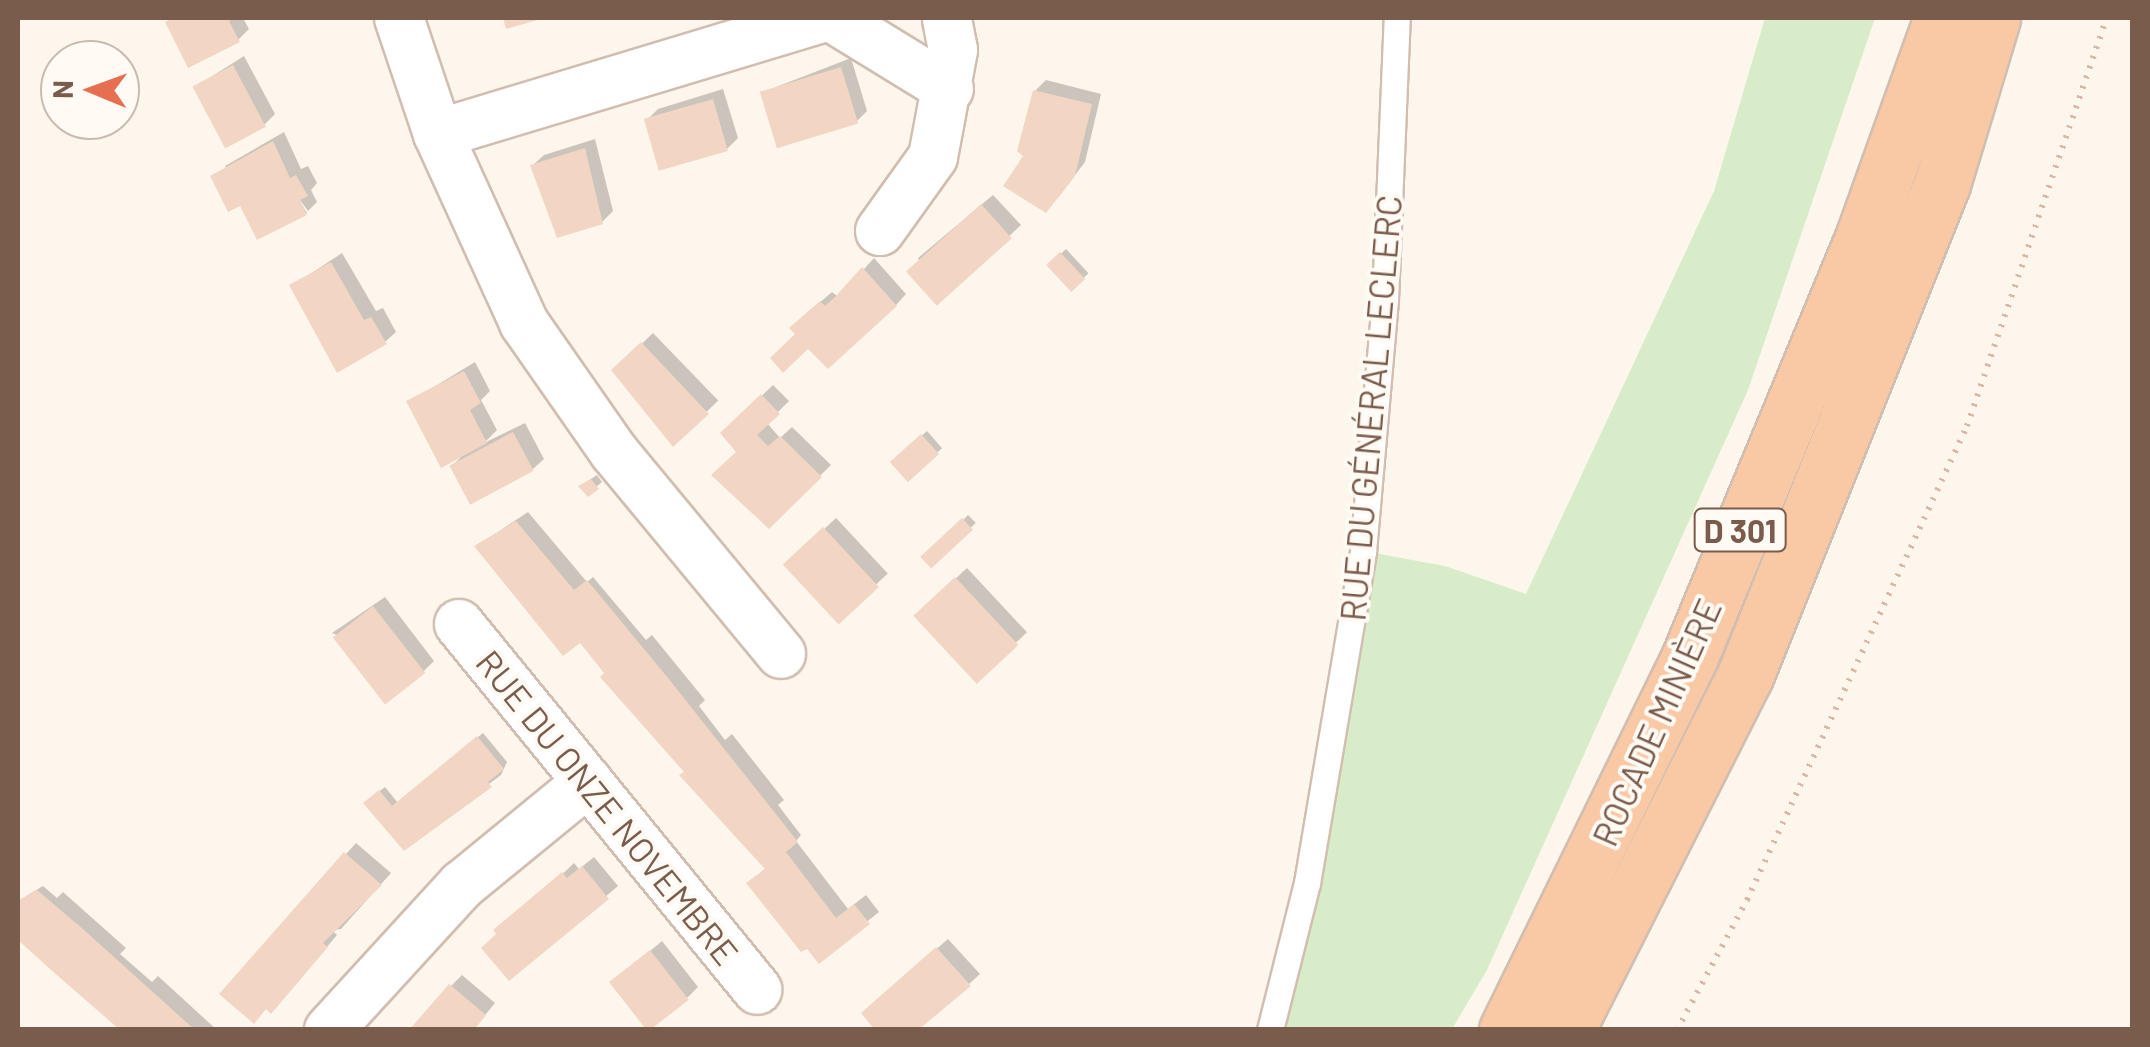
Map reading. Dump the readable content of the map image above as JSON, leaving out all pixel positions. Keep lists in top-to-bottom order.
{
  "streets": {
    "highway": ["D 301", "ROCADE MINIÈRE"],
    "street": ["RUE DU ONZE NOVEMBRE"],
    "lane": ["RUE DU GÉNÉRAL LECLERC"]
  },
  "north": "left"
}
